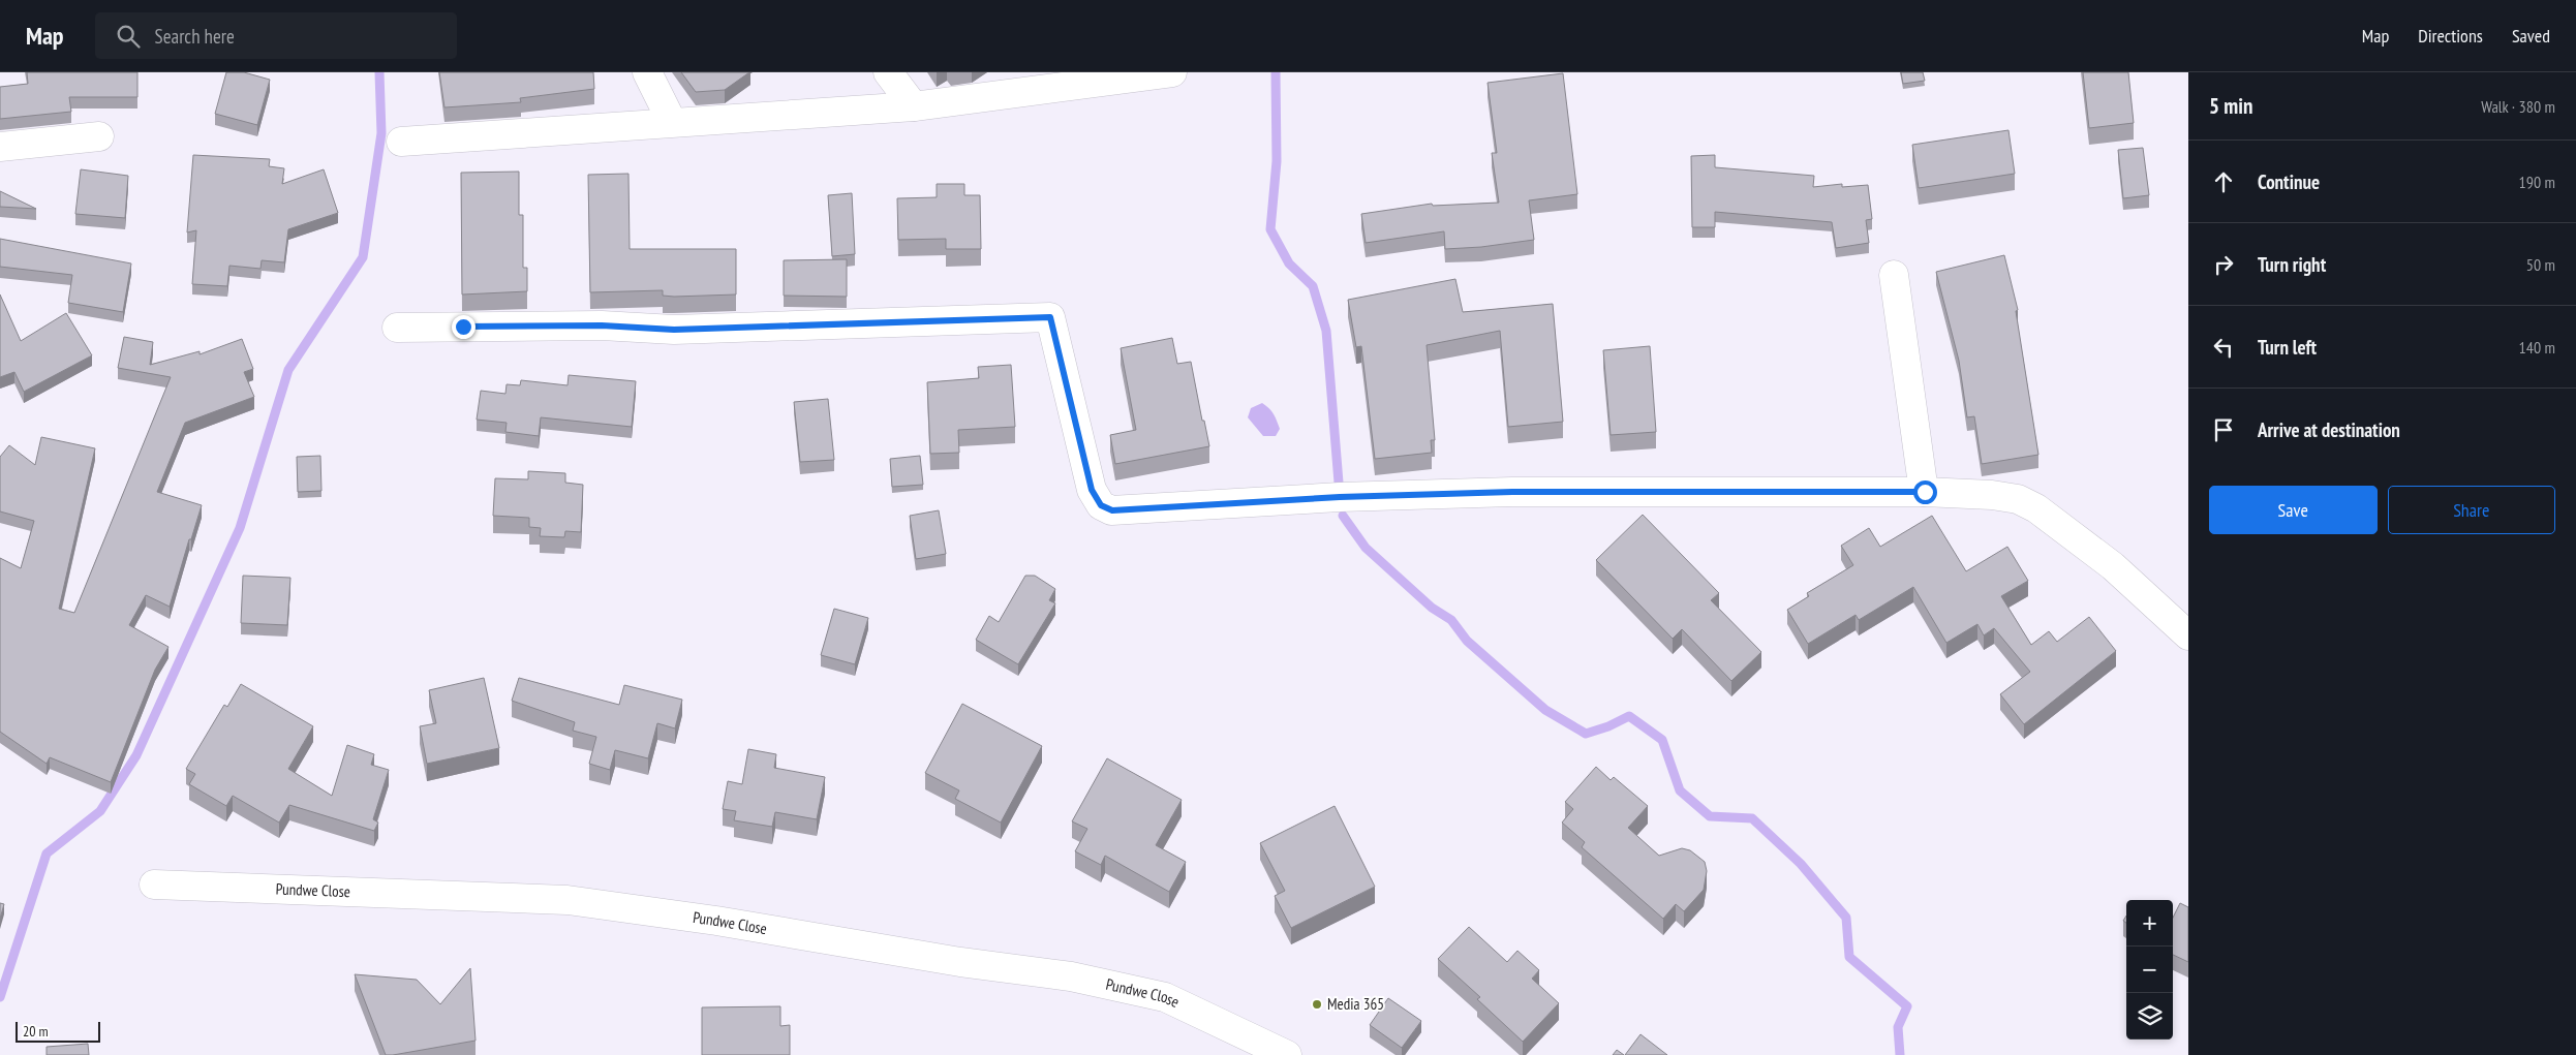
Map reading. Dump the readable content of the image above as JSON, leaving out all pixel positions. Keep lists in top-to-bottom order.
{
  "streets": {
    "street": ["Pundwe Close"]
  },
  "places": ["Media 365"],
  "scale_bar": "20 m",
  "page": {
    "header": "Map",
    "search": "Search here",
    "nav": ["Map", "Directions", "Saved"],
    "heading": ["5 min", "Walk · 380 m"],
    "list": [
      ["Continue", "190 m"],
      ["Turn right", "50 m"],
      ["Turn left", "140 m"],
      "Arrive at destination"
    ],
    "buttons": ["Save", "Share"],
    "map_buttons": ["+", "−"],
    "scale": "20 m"
  }
}
